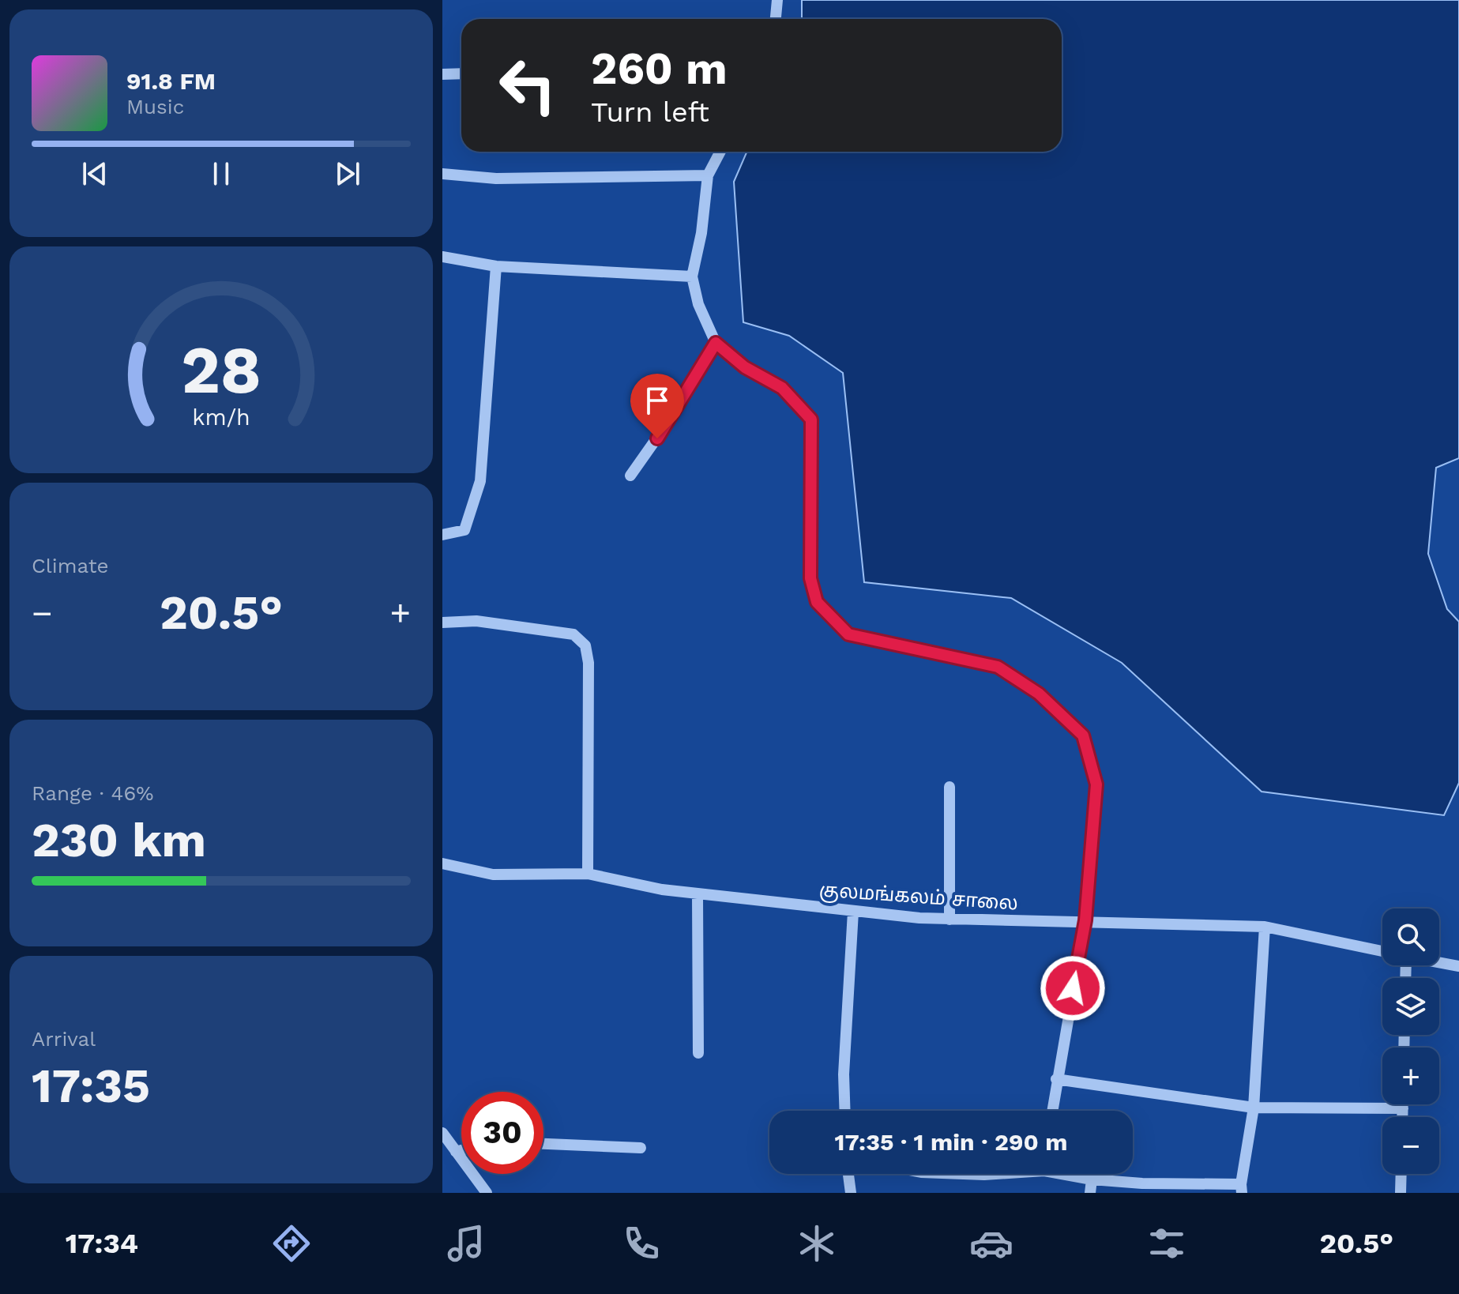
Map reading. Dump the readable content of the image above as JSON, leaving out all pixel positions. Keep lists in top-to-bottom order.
{
  "streets": {
    "street": ["குலமங்கலம் சாலை"]
  },
  "page": {
    "turn": ["260 m", "Turn left"],
    "song": ["91.8 FM", "Music"],
    "tile": [
      "Climate",
      ["Range · 46%", "230 km"],
      ["Arrival", "17:35"]
    ],
    "heat": ["−", "20.5°", "+"],
    "map_buttons": ["+", "−"],
    "limit": "30",
    "trip": "17:35 · 1 min · 290 m",
    "tabs": ["17:34", "20.5°"],
    "gauge": ["28", "km/h"]
  }
}
